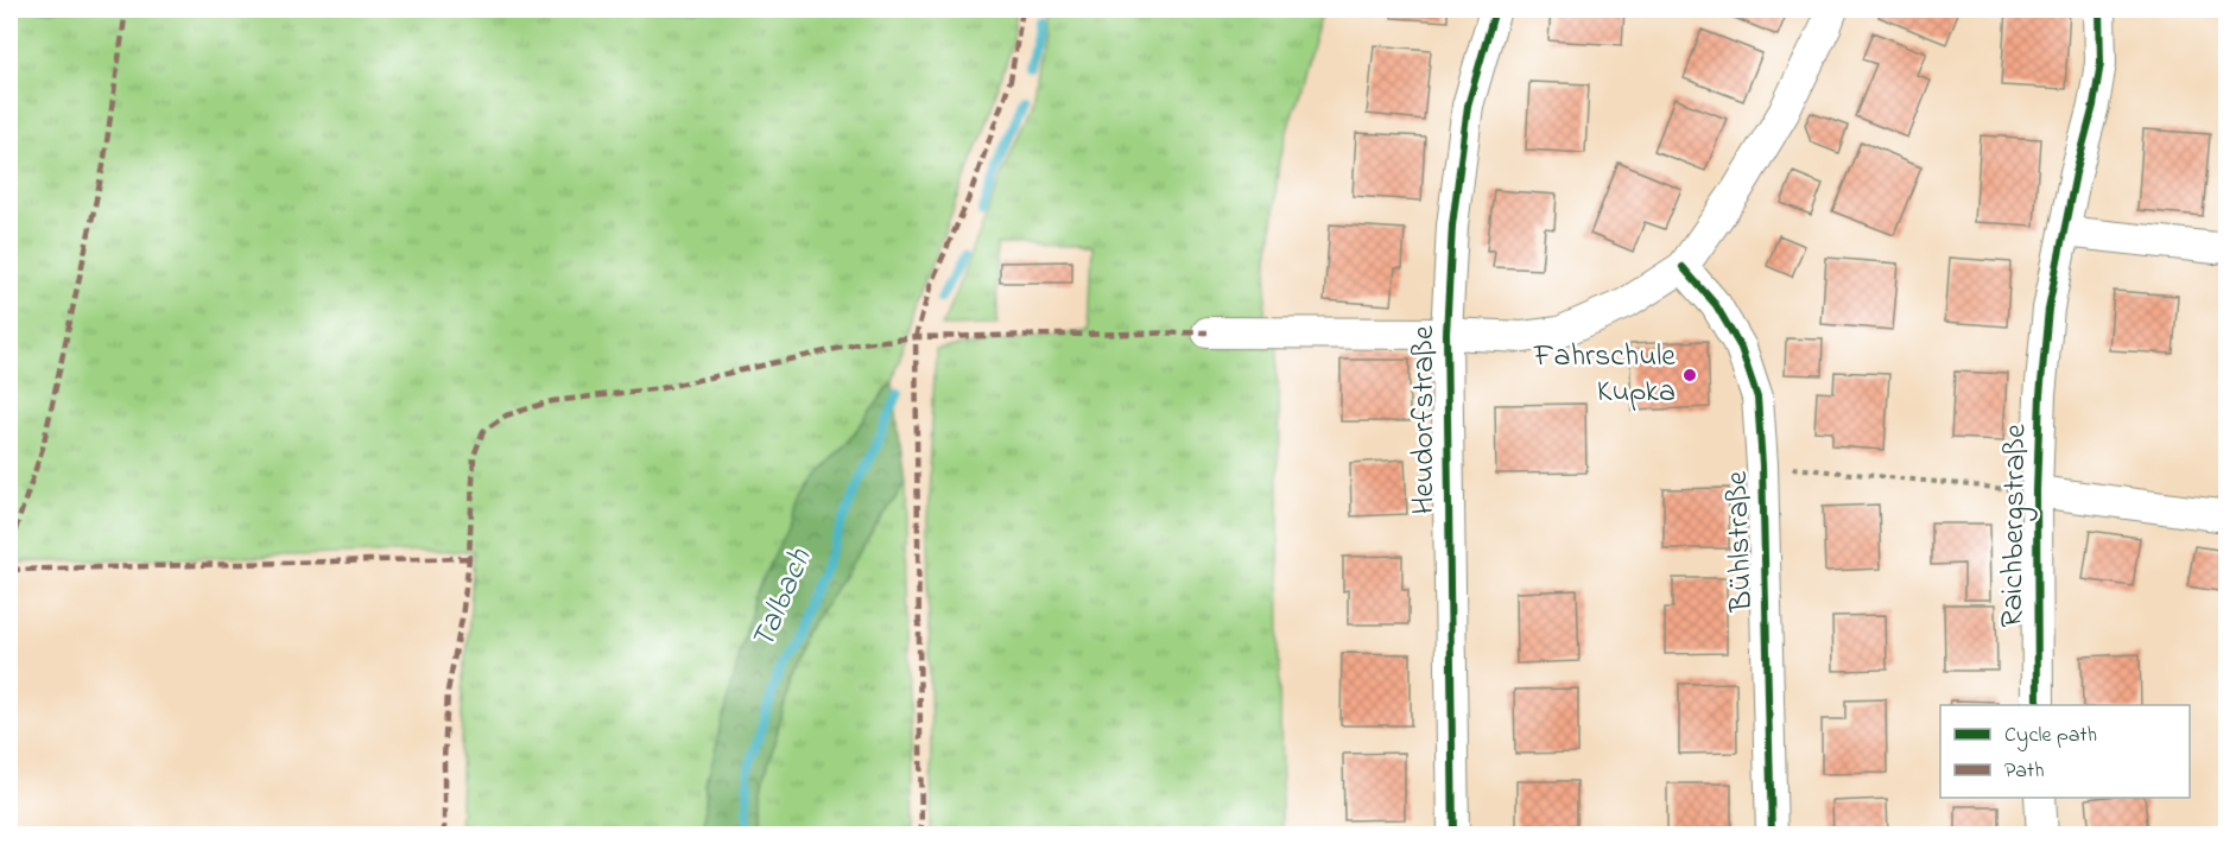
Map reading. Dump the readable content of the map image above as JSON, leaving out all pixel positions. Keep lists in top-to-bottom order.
{
  "streets": {
    "street": ["Heudorfstraße", "Raichbergstraße", "Bühlstraße"]
  },
  "crossings": [
    ["Raichbergstraße", "Bühlstraße"]
  ],
  "water": ["Talbach"],
  "places": ["Fahrschule Kupka"],
  "legend": ["Cycle path", "Path"]
}
